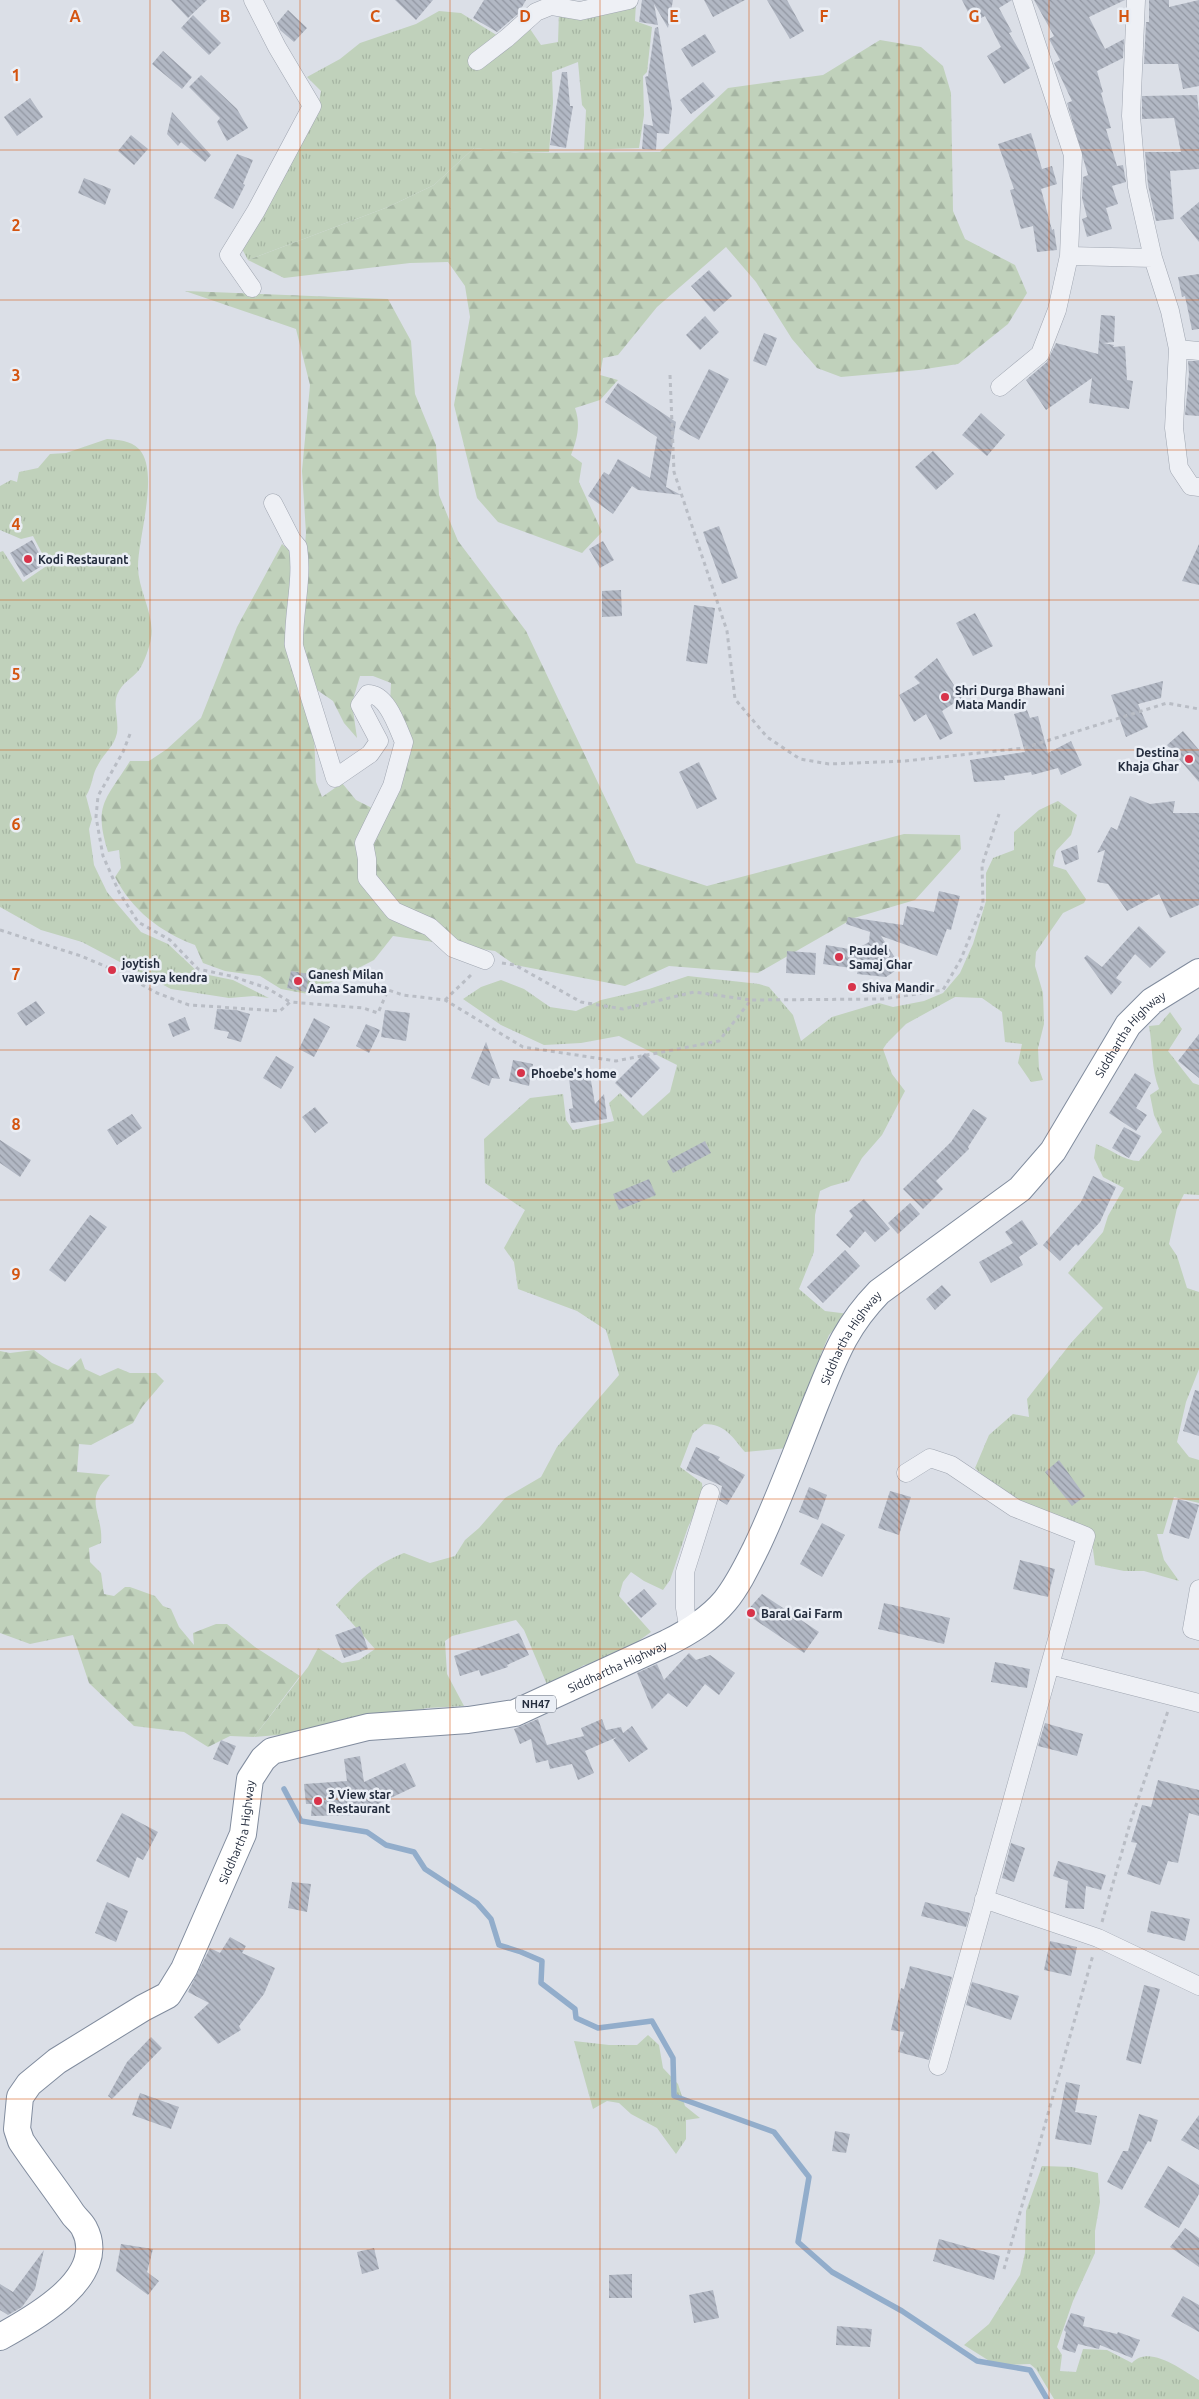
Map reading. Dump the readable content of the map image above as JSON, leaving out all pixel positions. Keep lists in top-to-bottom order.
{
  "streets": {
    "highway": ["Siddhartha Highway", "NH47"]
  },
  "places": [
    "Kodi Restaurant",
    "Shri Durga Bhawani Mata Mandir",
    "Destina Khaja Ghar",
    "Paudel Samaj Ghar",
    "joytish vawisya kendra",
    "Ganesh Milan Aama Samuha",
    "Shiva Mandir",
    "Phoebe's home",
    "Baral Gai Farm",
    "3 View star Restaurant"
  ],
  "grid": {
    "columns": [
      "A",
      "B",
      "C",
      "D",
      "E",
      "F",
      "G",
      "H"
    ],
    "rows": [
      "1",
      "2",
      "3",
      "4",
      "5",
      "6",
      "7",
      "8",
      "9"
    ]
  }
}
